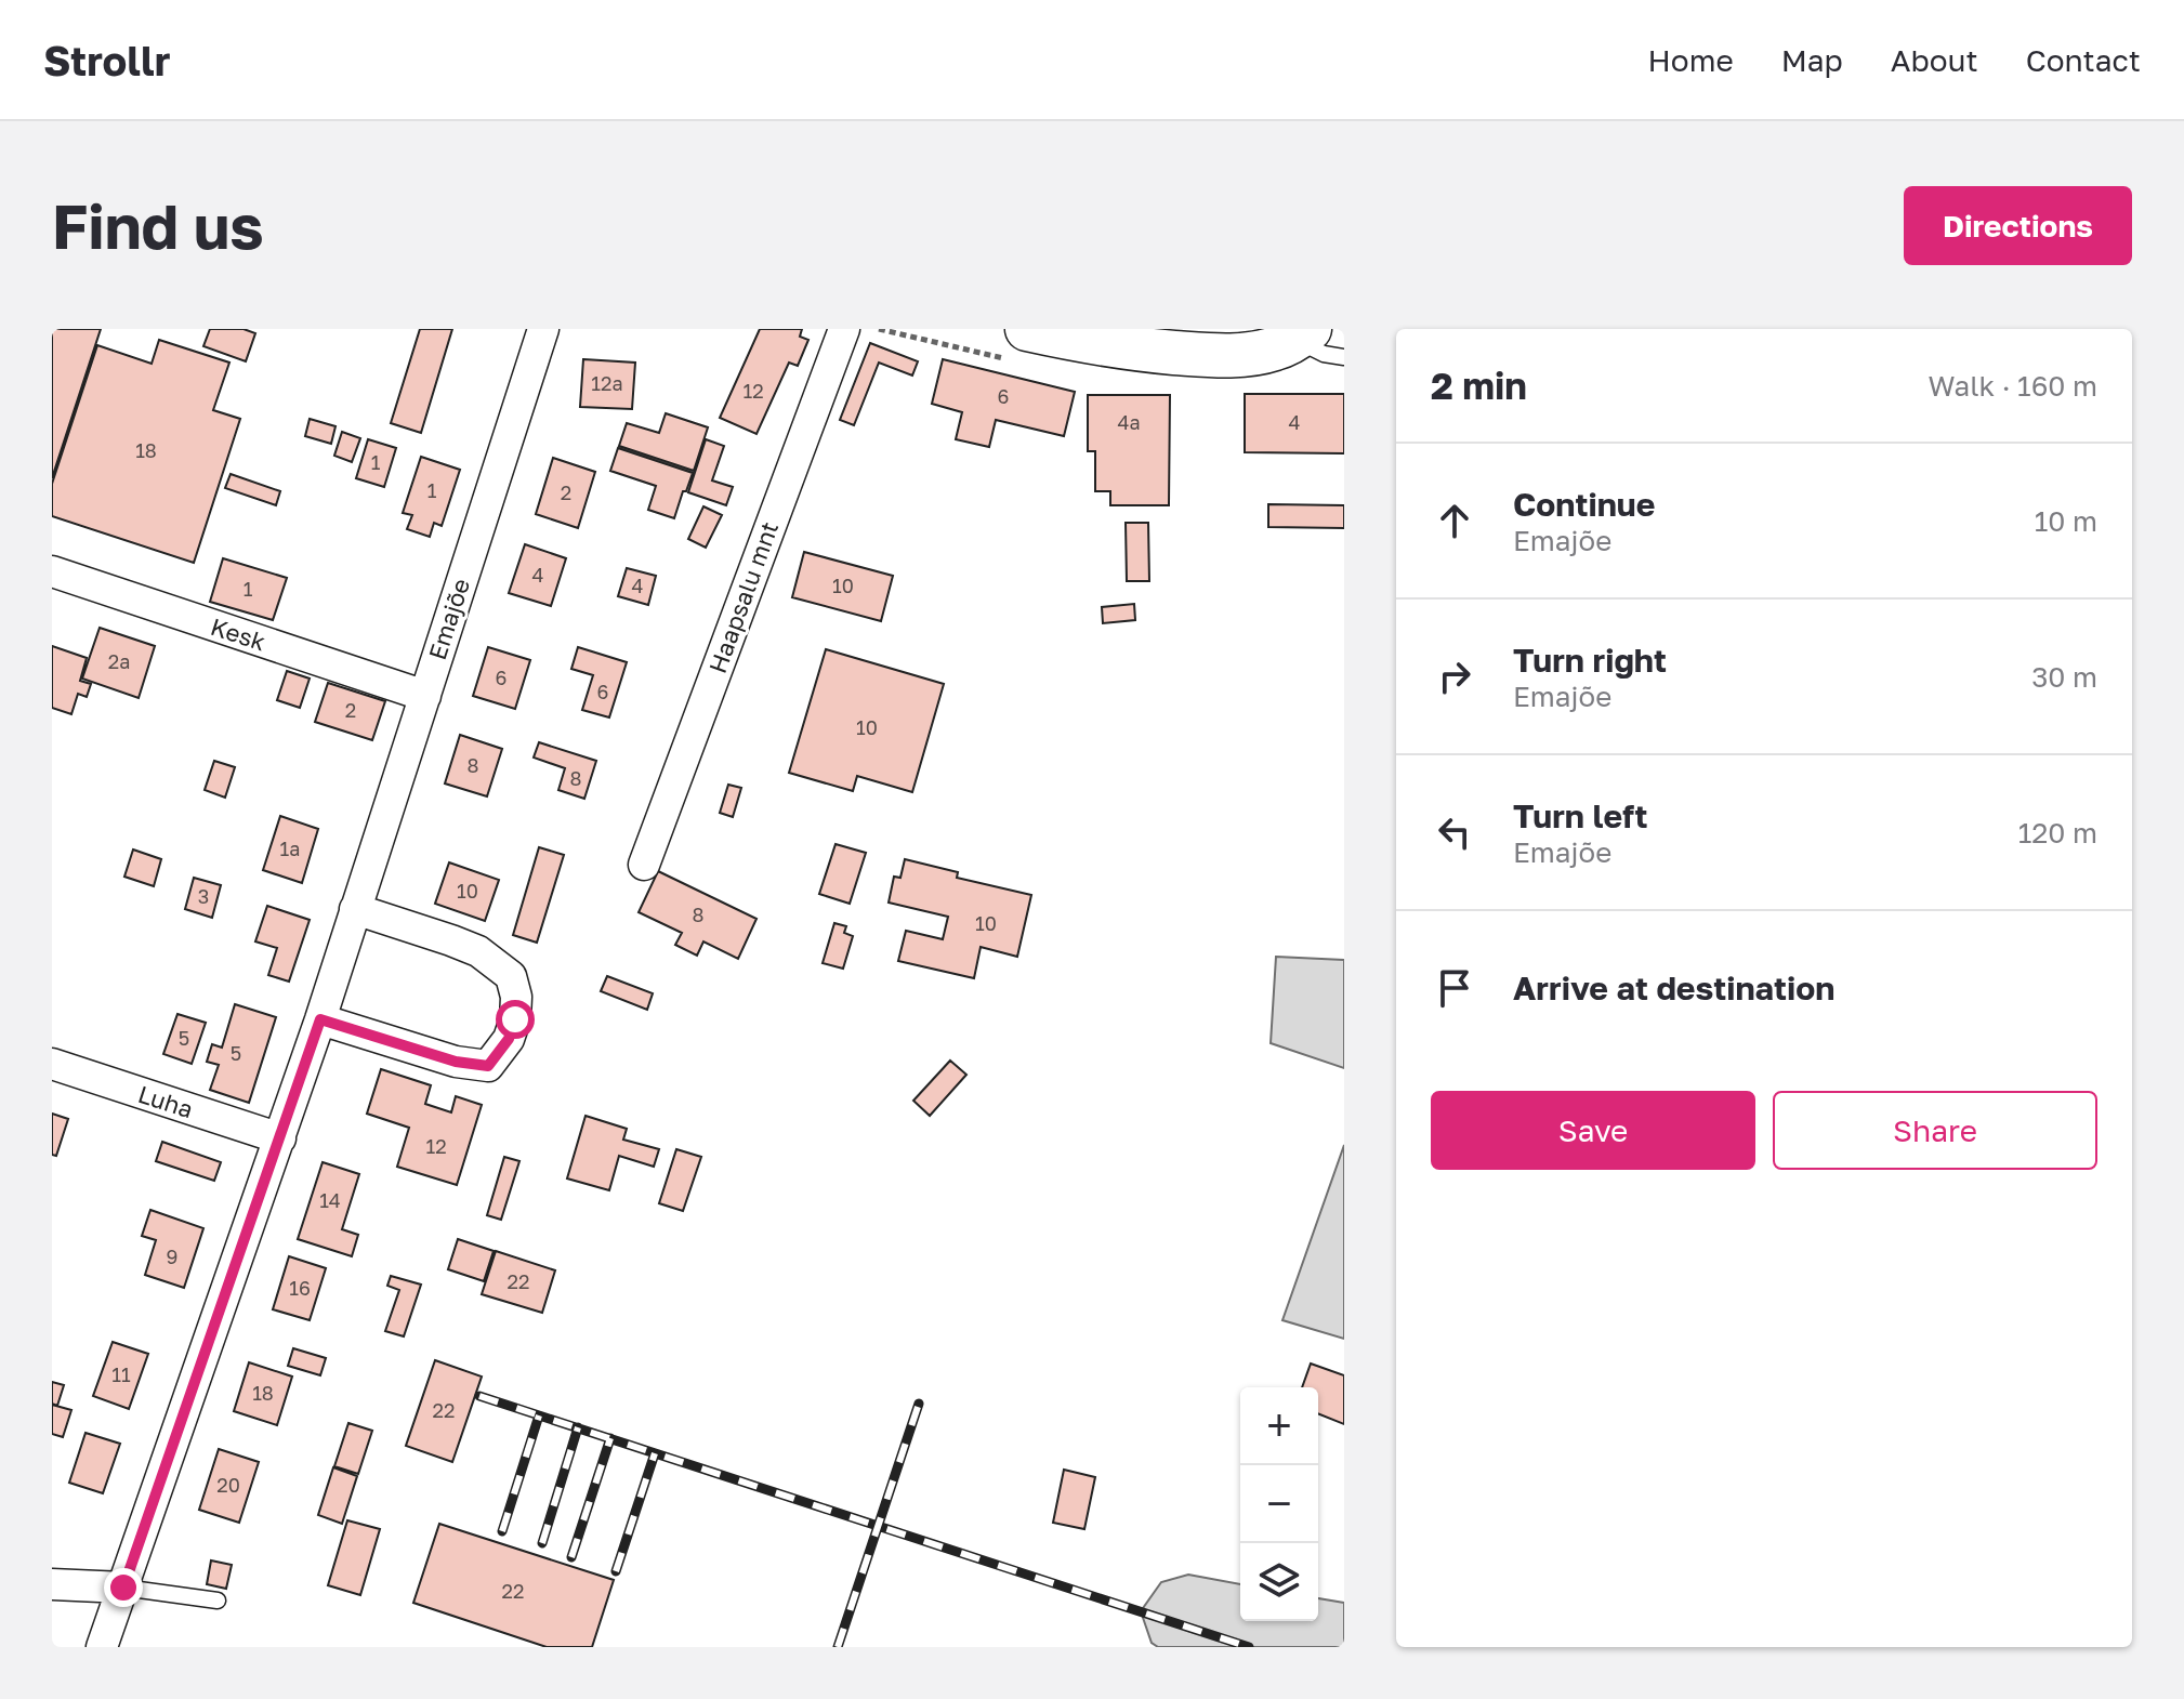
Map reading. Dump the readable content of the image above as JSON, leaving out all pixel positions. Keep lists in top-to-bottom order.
{
  "streets": {
    "street": [
      "Haapsalu mnt",
      "Emajõe",
      "Kesk",
      "Luha"
    ]
  },
  "crossings": [
    ["Emajõe", "Kesk"],
    ["Emajõe", "Luha"]
  ],
  "house_numbers": [
    "12a",
    "12",
    "6",
    "4a",
    "4",
    "18",
    "1",
    "1",
    "2",
    "4",
    "4",
    "10",
    "1",
    "2a",
    "6",
    "6",
    "2",
    "10",
    "8",
    "8",
    "1a",
    "10",
    "3",
    "8",
    "10",
    "5",
    "5",
    "12",
    "14",
    "9",
    "22",
    "16",
    "11",
    "18",
    "22",
    "20",
    "22"
  ],
  "page": {
    "header": "Strollr",
    "nav": [
      "Home",
      "Map",
      "About",
      "Contact"
    ],
    "buttons": [
      "Directions",
      ["Save", "Share"]
    ],
    "title": "Find us",
    "heading": ["2 min", "Walk · 160 m"],
    "list": [
      ["Continue", "Emajõe", "10 m"],
      ["Turn right", "Emajõe", "30 m"],
      ["Turn left", "Emajõe", "120 m"],
      "Arrive at destination"
    ],
    "map_buttons": ["+", "−"]
  }
}
